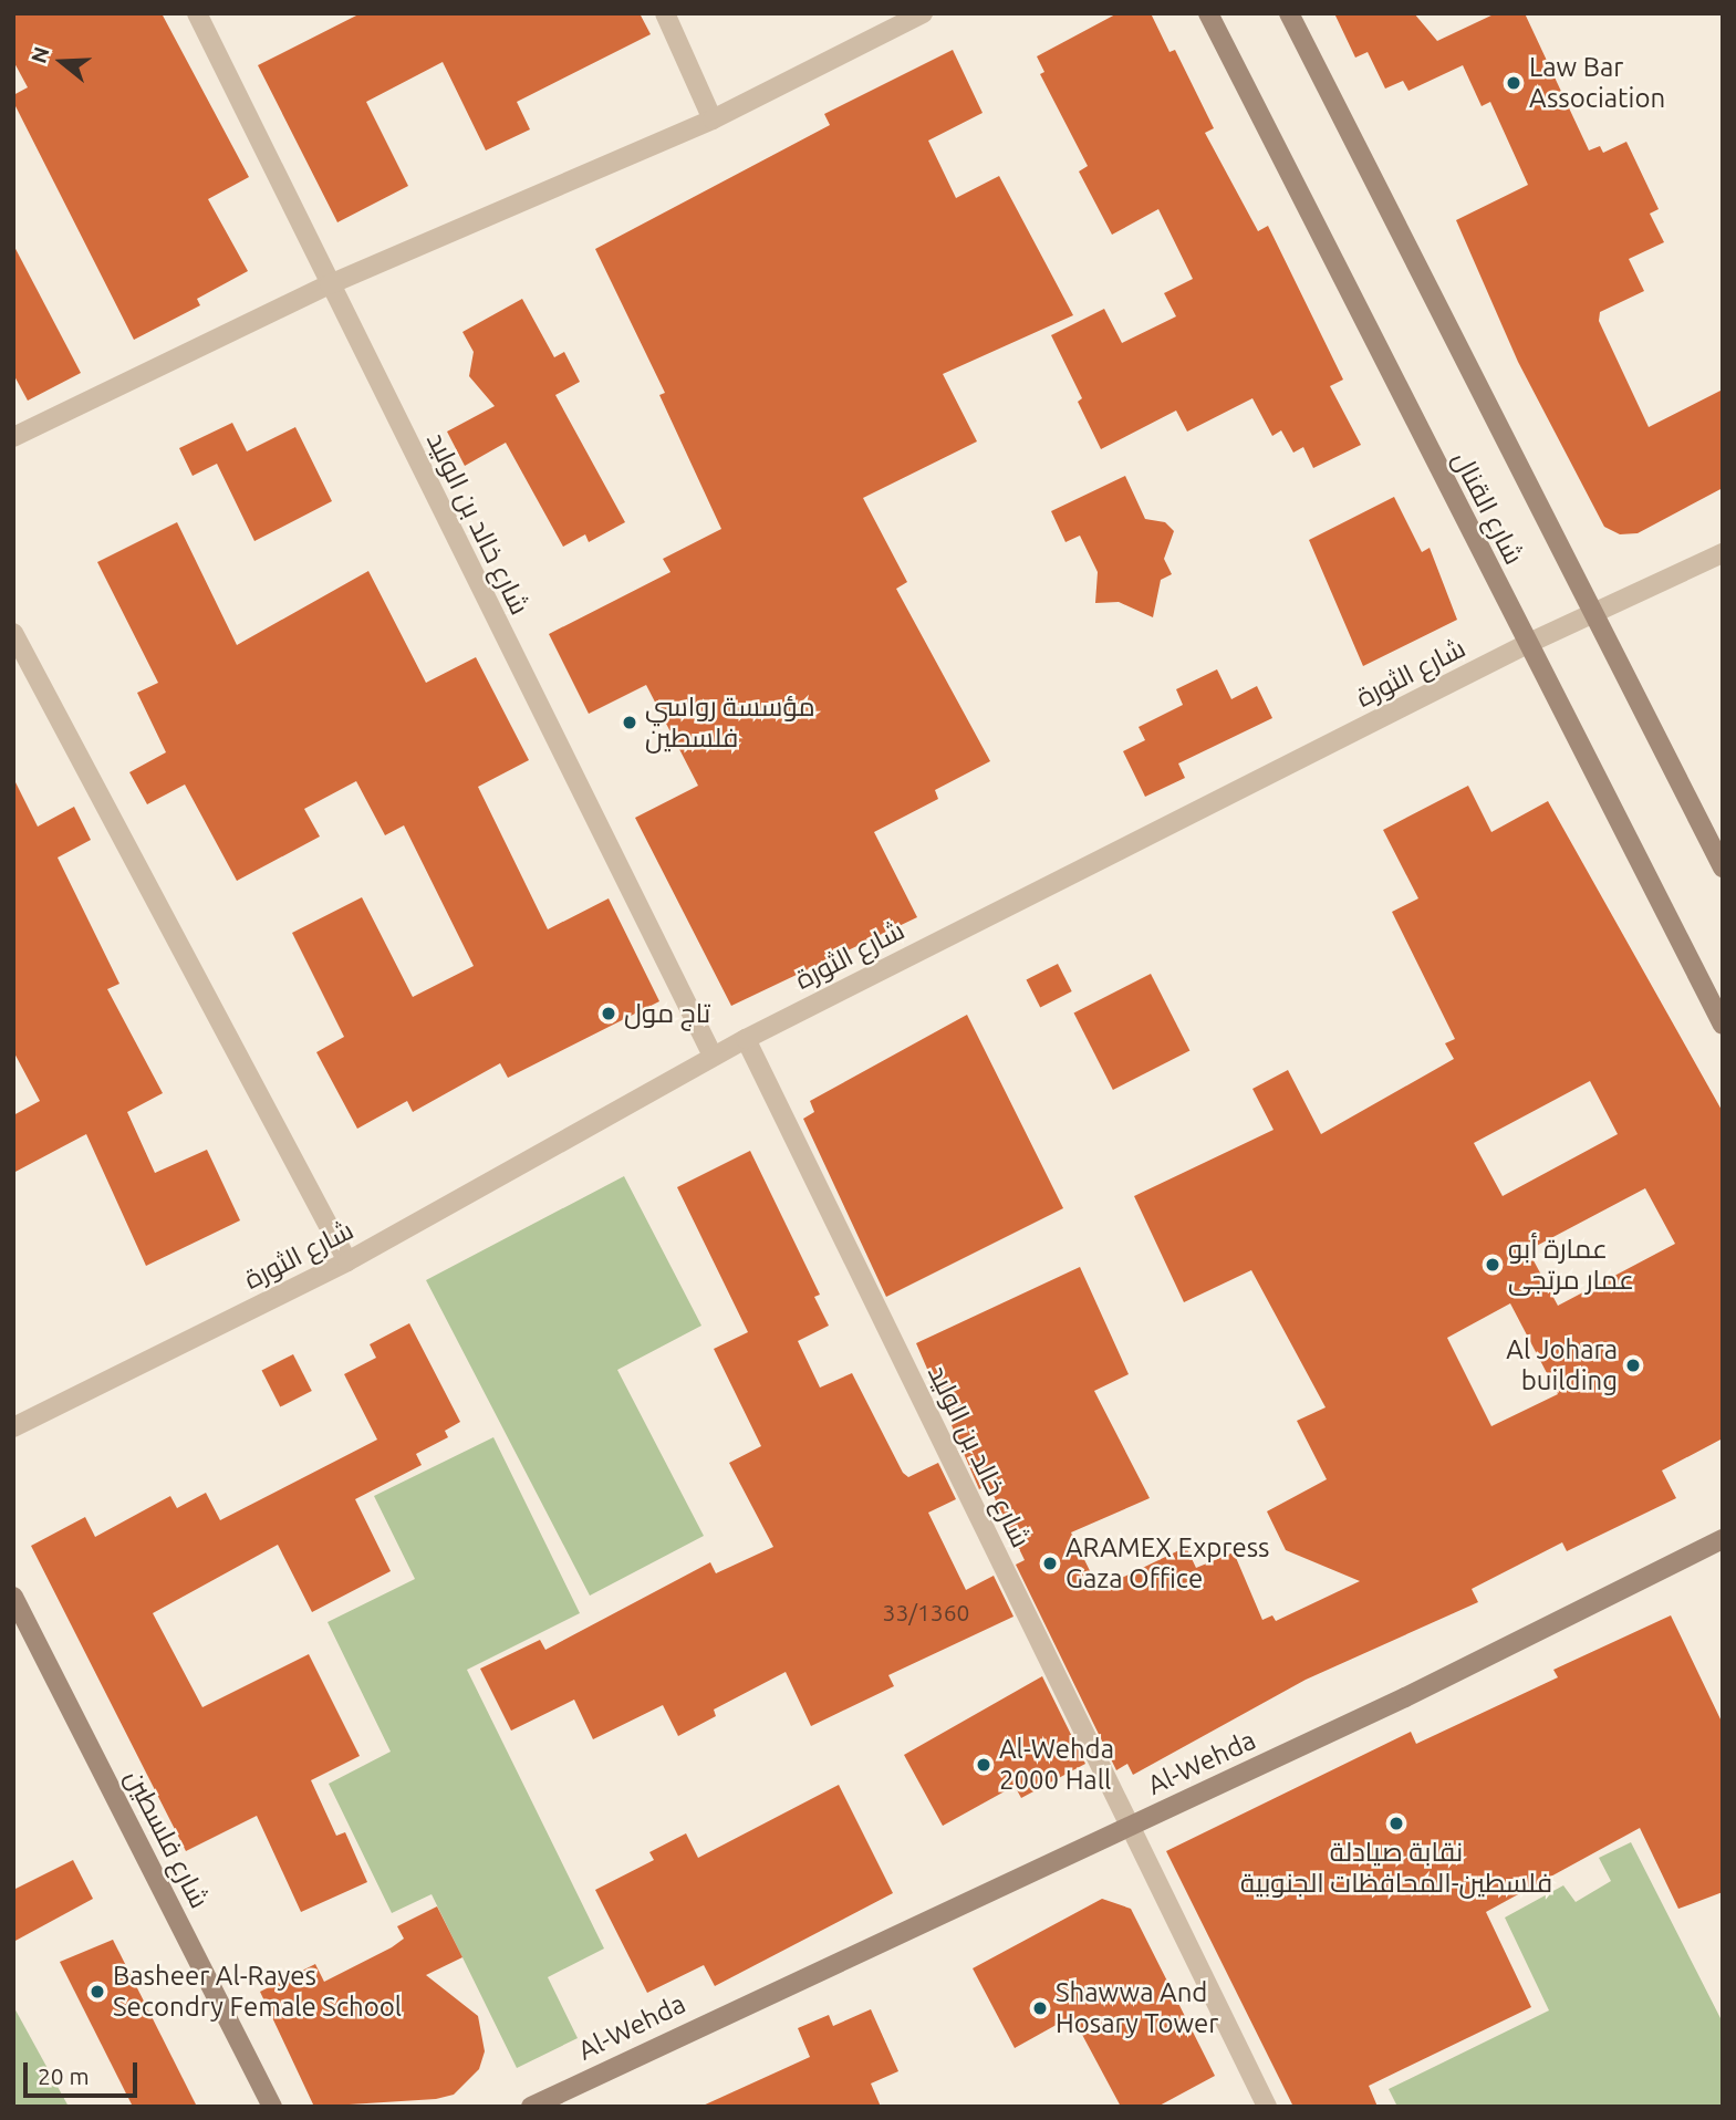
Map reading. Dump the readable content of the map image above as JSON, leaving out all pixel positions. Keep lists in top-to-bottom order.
{
  "streets": {
    "main road": ["شارع القنال", "Al-Wehda", "شارع فلسطين"],
    "street": ["شارع خالد بن الوليد", "شارع الثورة"]
  },
  "crossings": [
    ["شارع القنال", "شارع الثورة"],
    ["شارع خالد بن الوليد", "شارع الثورة"],
    ["شارع خالد بن الوليد", "Al-Wehda"]
  ],
  "places": [
    "Law Bar Association",
    "مؤسسة رواسي فلسطين",
    "تاج مول",
    "عمارة أبو عمار مرتجى",
    "Al Johara building",
    "ARAMEX Express Gaza Office",
    "Al-Wehda 2000 Hall",
    "نقابة صيادلة فلسطين-المحافظات الجنوبية",
    "Basheer Al-Rayes Secondry Female School",
    "Shawwa And Hosary Tower"
  ],
  "house_numbers": ["33/1360"],
  "scale_bar": "20 m",
  "north": "left"
}
